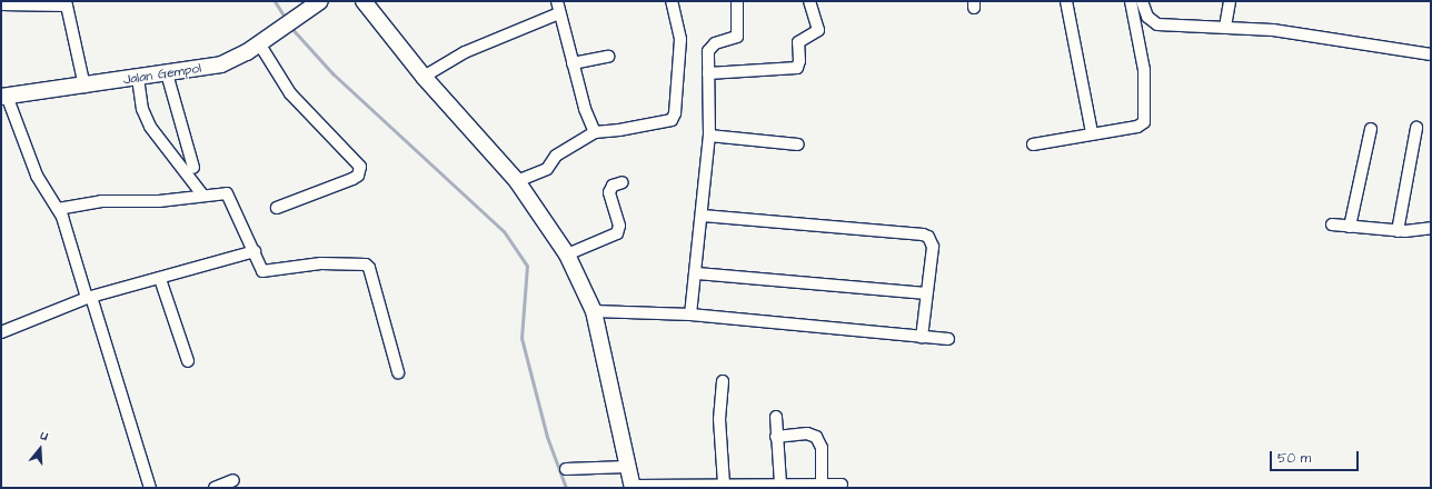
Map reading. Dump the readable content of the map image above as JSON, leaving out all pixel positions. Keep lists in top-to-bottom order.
{
  "streets": {
    "street": ["Jalan Gempol"]
  },
  "scale_bar": "50 m",
  "north": "top"
}
